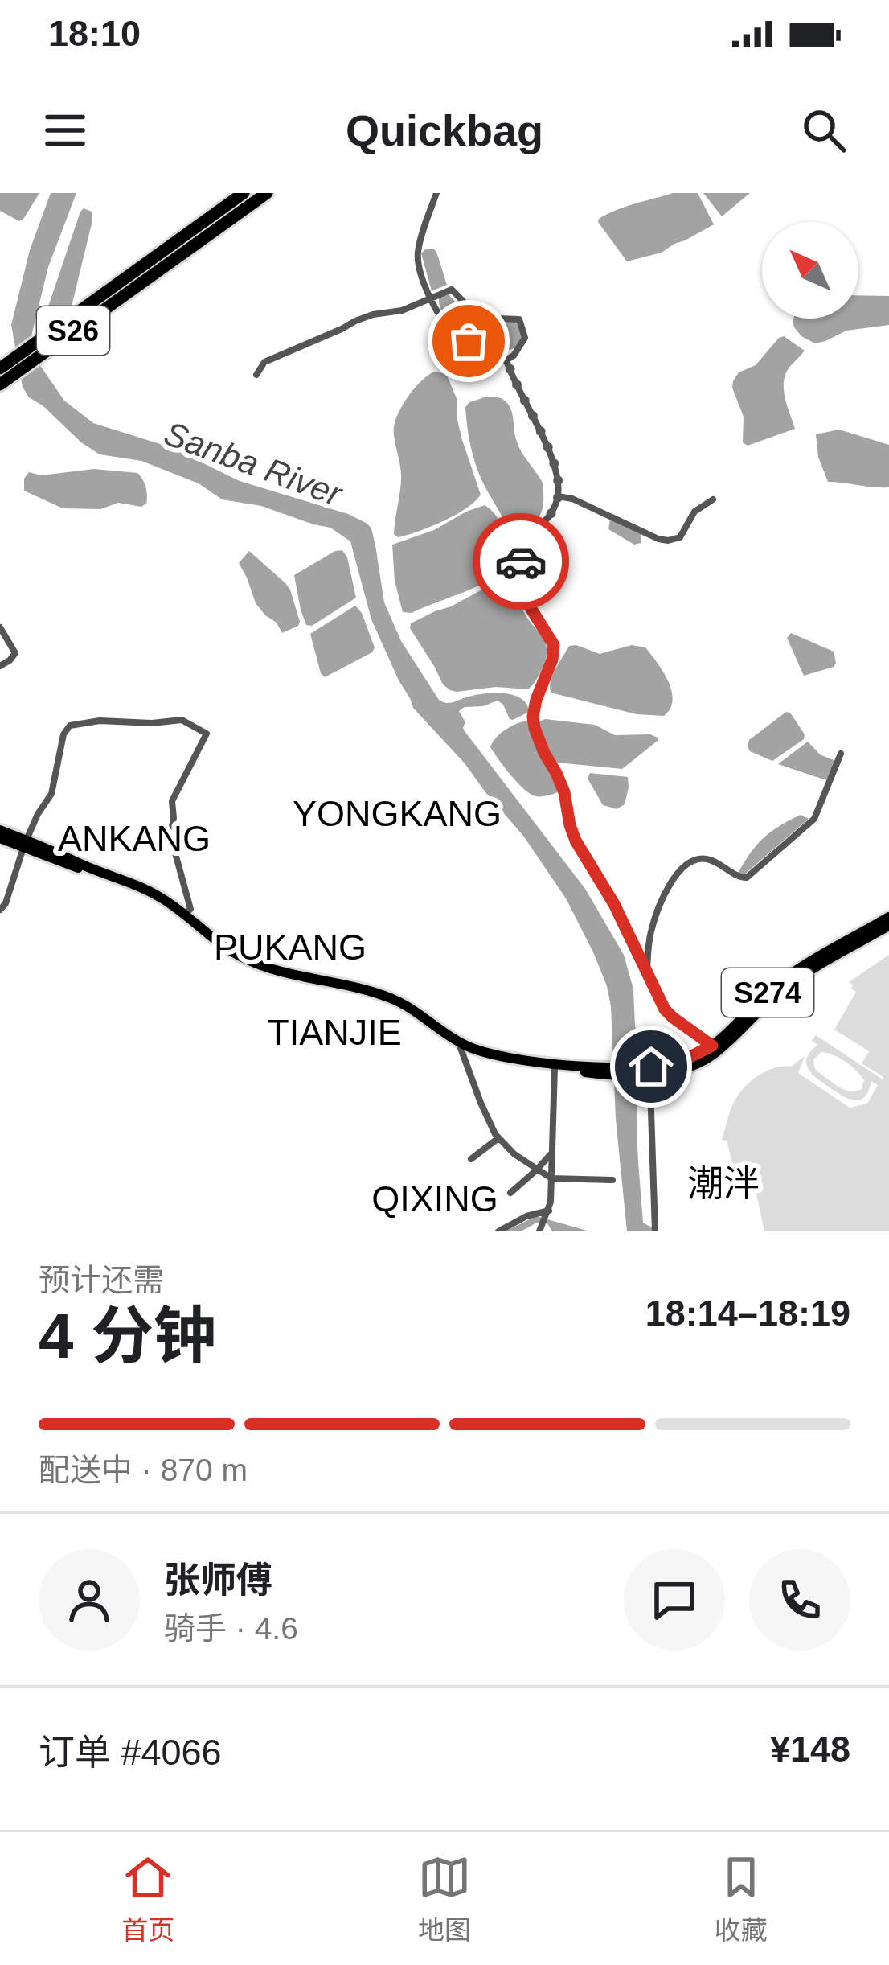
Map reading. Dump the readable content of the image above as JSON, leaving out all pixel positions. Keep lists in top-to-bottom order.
{
  "streets": {
    "highway": ["S26"],
    "main road": ["S274"]
  },
  "districts": [
    "YONGKANG",
    "ANKANG",
    "PUKANG",
    "TIANJIE",
    "潮泮",
    "QIXING"
  ],
  "water": ["Sanba River"],
  "north": "top left",
  "page": {
    "status": "18:10",
    "header": "Quickbag",
    "heading": ["4 分钟", "预计还需", "18:14–18:19"],
    "panel": [
      "张师傅",
      "骑手 · 4.6",
      "订单 #4066",
      "¥148"
    ],
    "bar": "配送中 · 870 m",
    "tabs": ["首页", "地图", "收藏"]
  }
}
